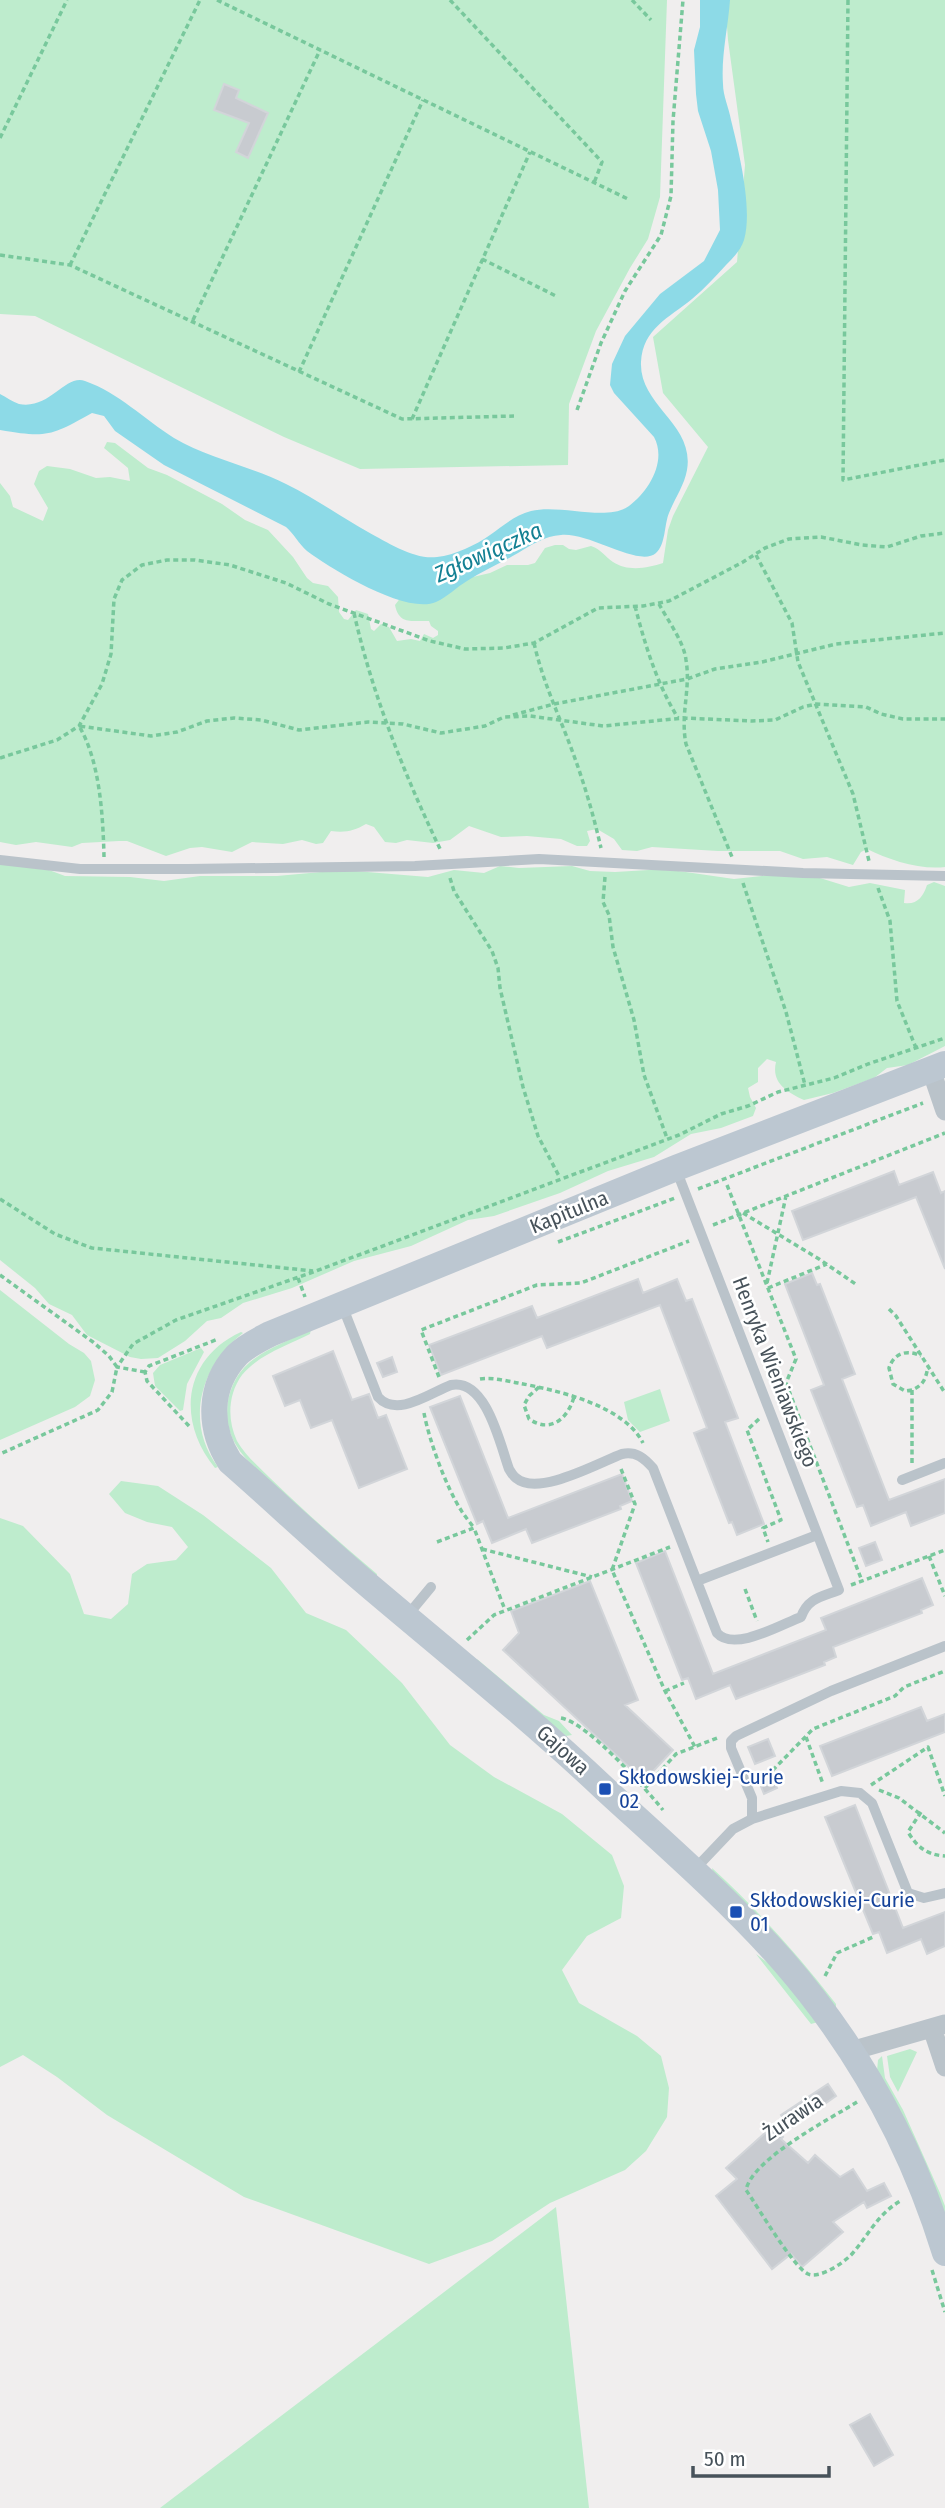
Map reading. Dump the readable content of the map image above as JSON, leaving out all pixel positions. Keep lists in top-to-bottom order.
{
  "streets": {
    "street": ["Kapitulna", "Gajowa"],
    "lane": ["Henryka Wieniawskiego"],
    "path": ["Żurawia"]
  },
  "crossings": [
    ["Kapitulna", "Henryka Wieniawskiego"],
    ["Kapitulna", "Gajowa"],
    ["Gajowa", "Żurawia"]
  ],
  "water": ["Zgłowiączka"],
  "places": {
    "transit": ["Skłodowskiej-Curie 02", "Skłodowskiej-Curie 01"]
  },
  "scale_bar": "50 m"
}
